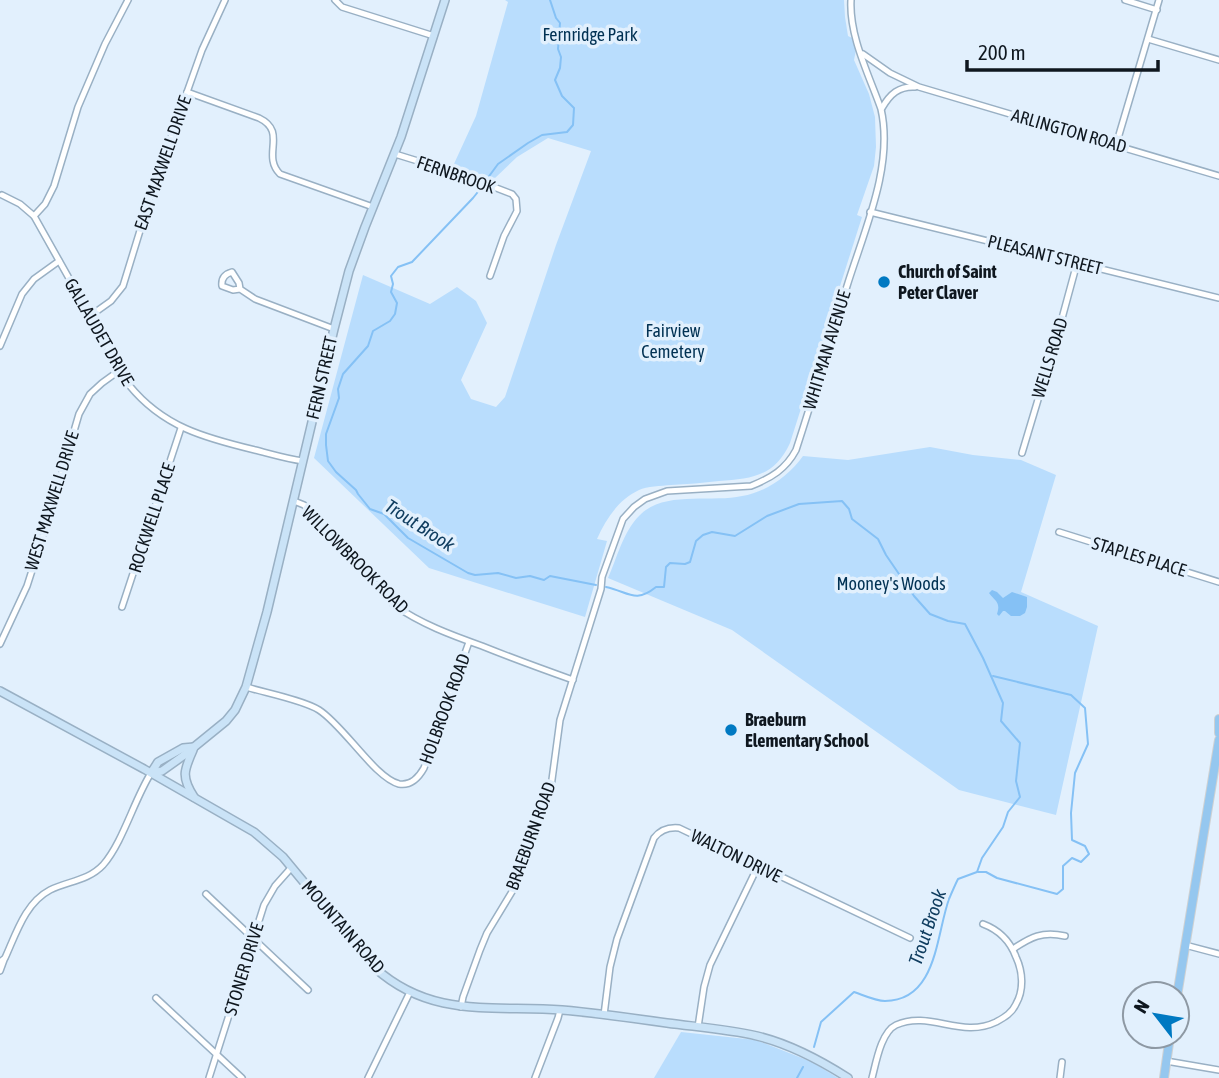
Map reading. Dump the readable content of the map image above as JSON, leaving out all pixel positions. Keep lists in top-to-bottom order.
{
  "streets": {
    "main road": ["FERN STREET", "MOUNTAIN ROAD"],
    "street": [
      "ARLINGTON ROAD",
      "EAST MAXWELL DRIVE",
      "FERNBROOK",
      "PLEASANT STREET",
      "GALLAUDET DRIVE",
      "WHITMAN AVENUE",
      "WELLS ROAD",
      "WEST MAXWELL DRIVE",
      "ROCKWELL PLACE",
      "STAPLES PLACE",
      "WILLOWBROOK ROAD",
      "HOLBROOK ROAD",
      "BRAEBURN ROAD",
      "WALTON DRIVE",
      "STONER DRIVE"
    ]
  },
  "crossings": [
    ["ARLINGTON ROAD", "WHITMAN AVENUE"],
    ["EAST MAXWELL DRIVE", "GALLAUDET DRIVE"],
    ["FERNBROOK", "FERN STREET"],
    ["PLEASANT STREET", "WHITMAN AVENUE"],
    ["PLEASANT STREET", "WELLS ROAD"],
    ["GALLAUDET DRIVE", "FERN STREET"],
    ["GALLAUDET DRIVE", "WEST MAXWELL DRIVE"],
    ["GALLAUDET DRIVE", "ROCKWELL PLACE"],
    ["WHITMAN AVENUE", "BRAEBURN ROAD"],
    ["FERN STREET", "WILLOWBROOK ROAD"],
    ["FERN STREET", "HOLBROOK ROAD"],
    ["FERN STREET", "MOUNTAIN ROAD"],
    ["WILLOWBROOK ROAD", "HOLBROOK ROAD"],
    ["WILLOWBROOK ROAD", "BRAEBURN ROAD"],
    ["BRAEBURN ROAD", "MOUNTAIN ROAD"],
    ["WALTON DRIVE", "MOUNTAIN ROAD"],
    ["MOUNTAIN ROAD", "STONER DRIVE"]
  ],
  "water": ["Trout Brook"],
  "parks": ["Fernridge Park", "Fairview Cemetery", "Mooney's Woods"],
  "places": ["Church of Saint Peter Claver", "Braeburn Elementary School"],
  "scale_bar": "200 m",
  "north": "top left"
}
